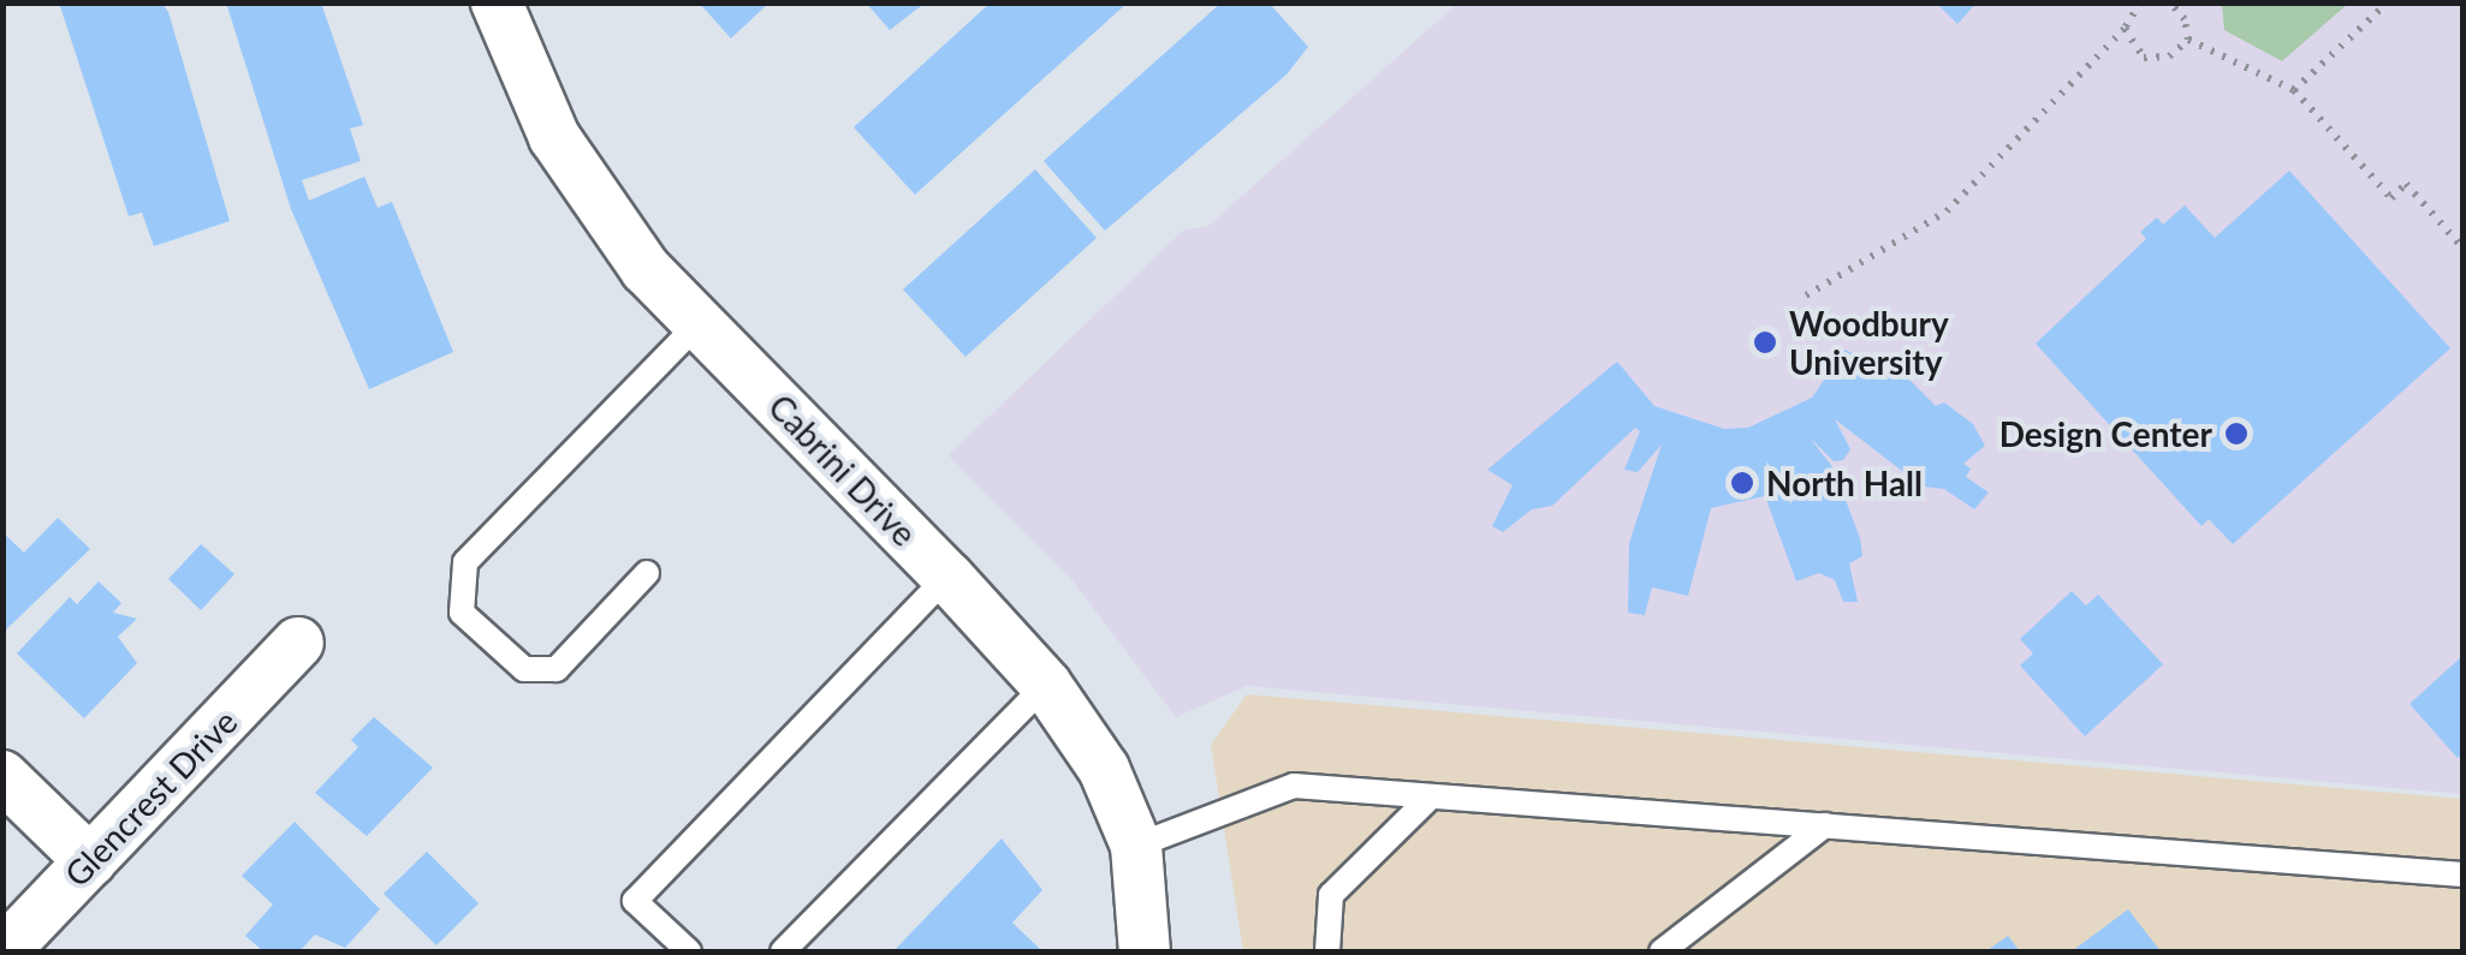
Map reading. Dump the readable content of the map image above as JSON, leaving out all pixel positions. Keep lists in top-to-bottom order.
{
  "streets": {
    "street": ["Cabrini Drive", "Glencrest Drive"]
  },
  "places": ["Woodbury University", "Design Center", "North Hall"]
}
